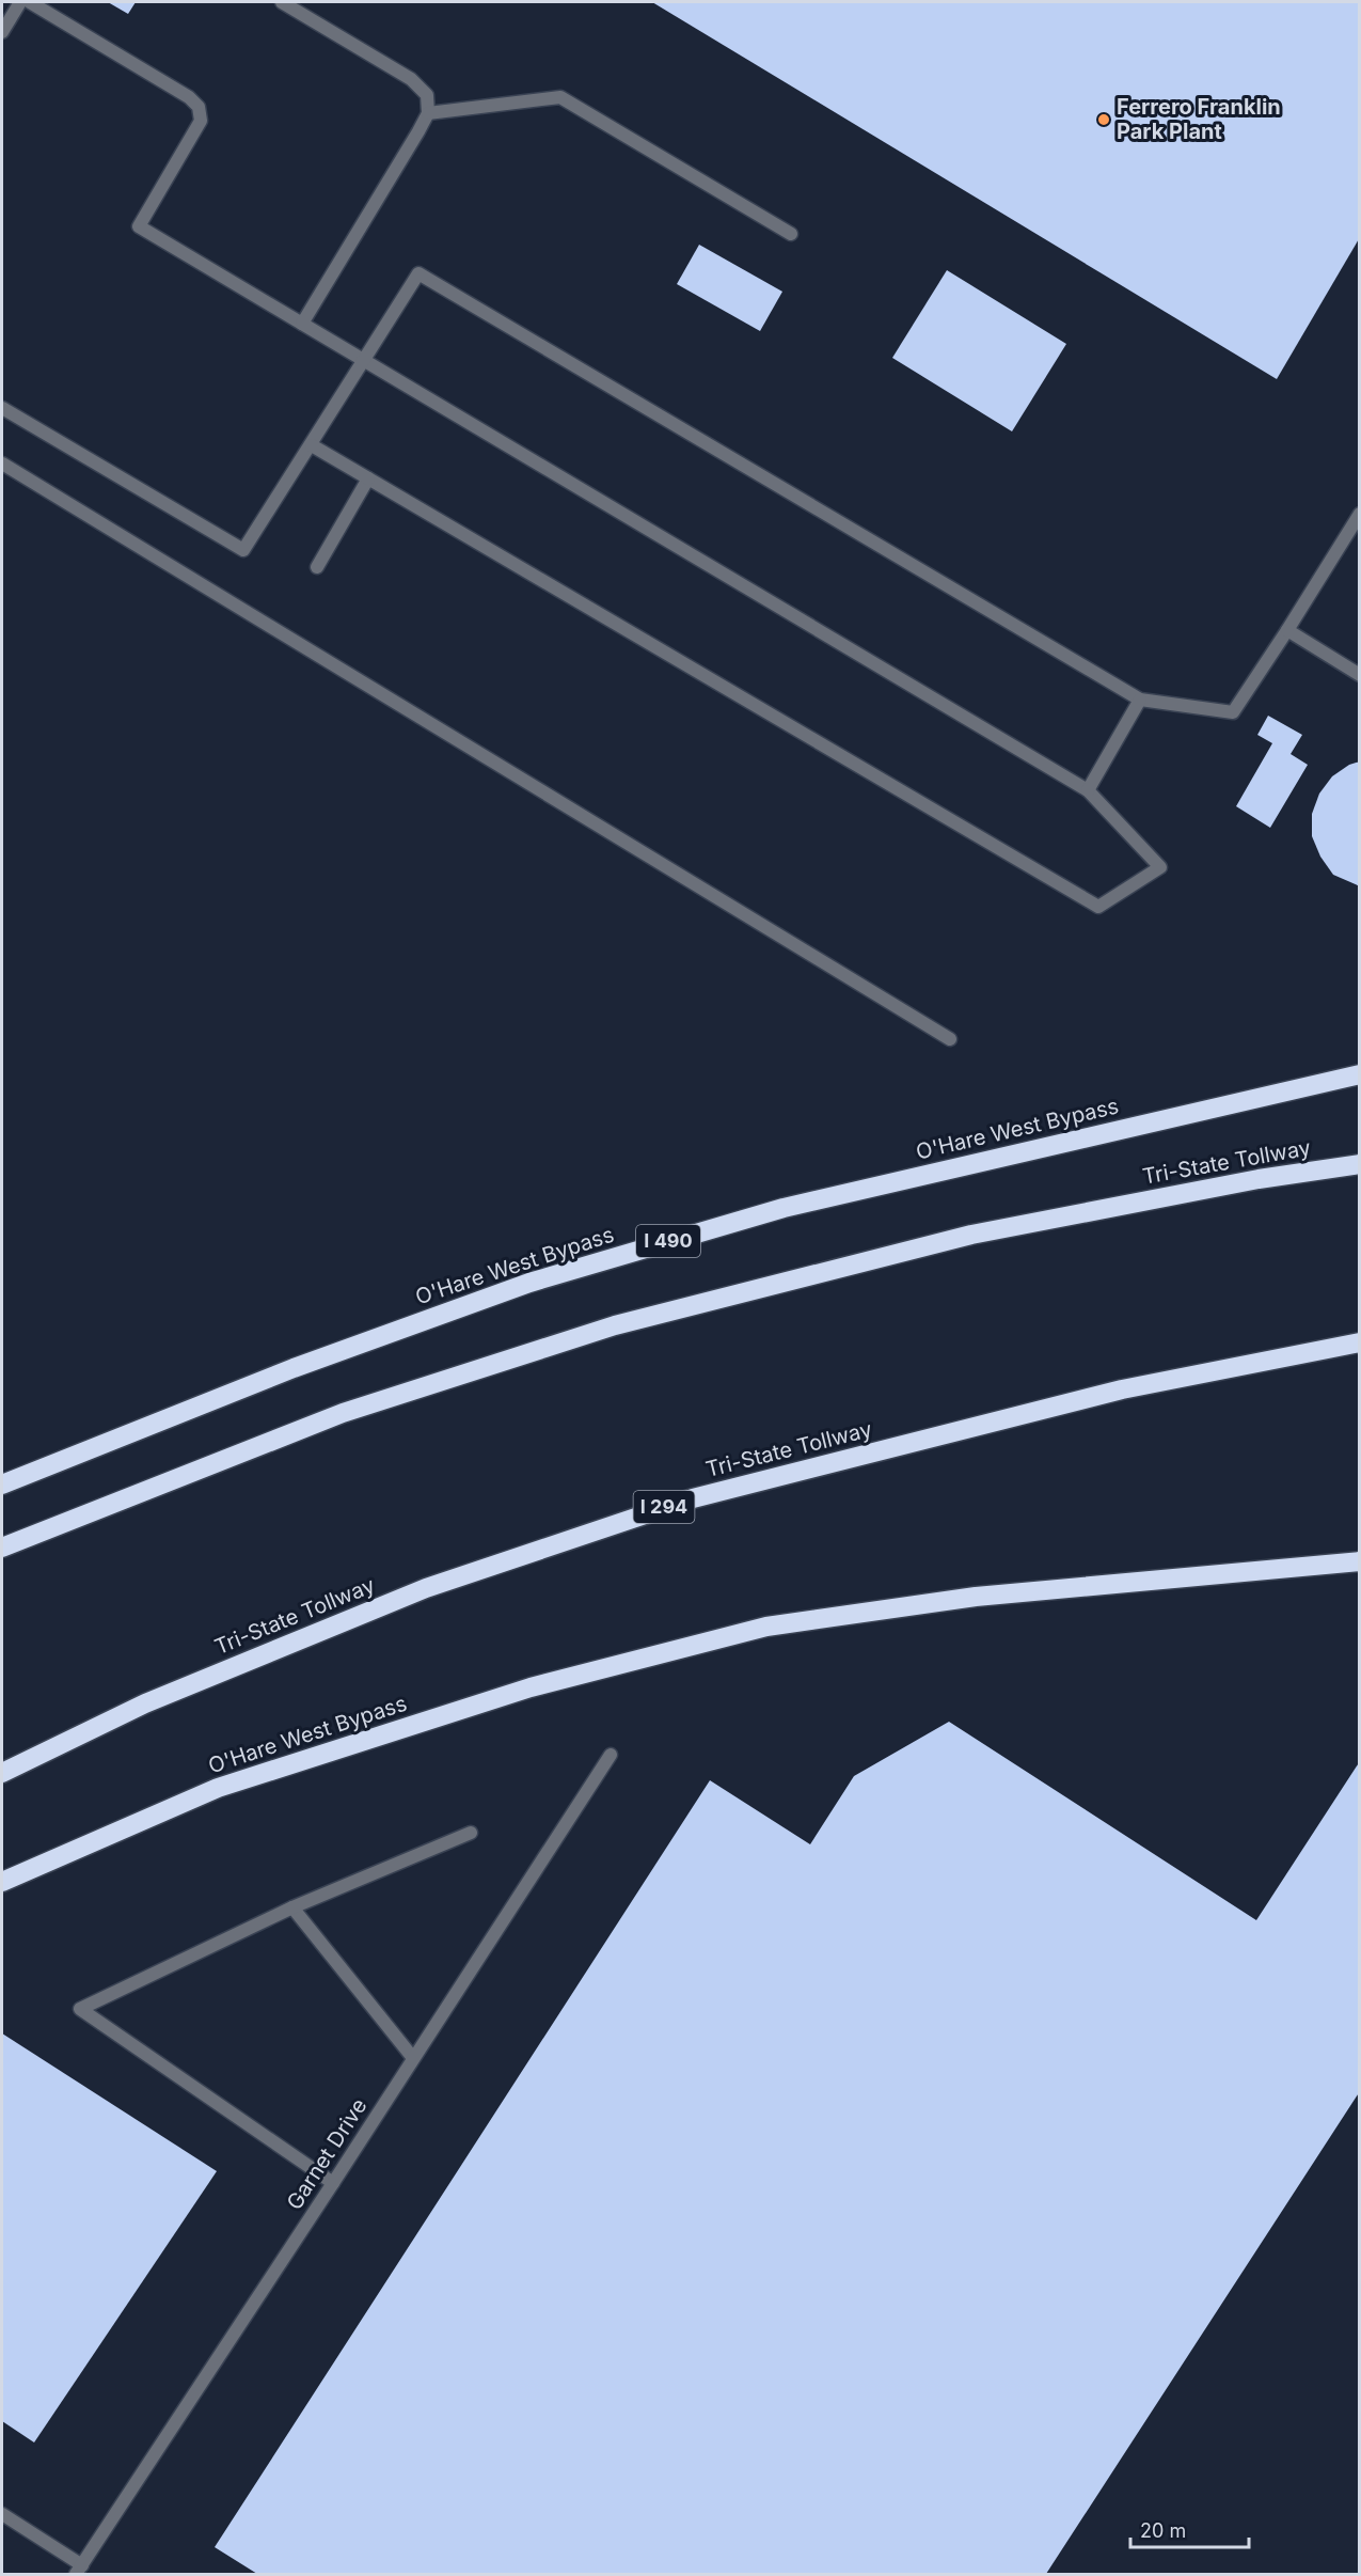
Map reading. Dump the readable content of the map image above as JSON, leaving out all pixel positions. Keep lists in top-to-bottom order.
{
  "streets": {
    "highway": [
      "O'Hare West Bypass",
      "Tri-State Tollway",
      "I 490",
      "I 294"
    ],
    "street": ["Garnet Drive"]
  },
  "places": ["Ferrero Franklin Park Plant"],
  "scale_bar": "20 m"
}
